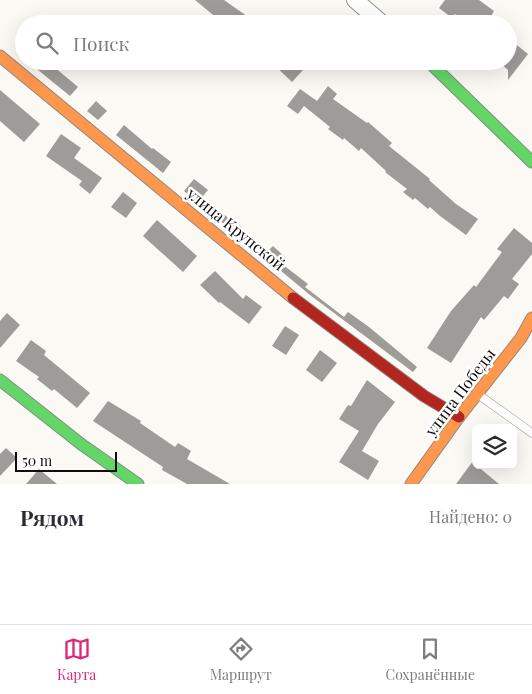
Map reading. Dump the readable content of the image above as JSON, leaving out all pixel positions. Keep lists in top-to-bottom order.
{
  "streets": {
    "street": ["улица Крупской", "улица Победы"]
  },
  "crossings": [
    ["улица Крупской", "улица Победы"]
  ],
  "scale_bar": "50 m",
  "page": {
    "search": "Поиск",
    "scale": "50 m",
    "heading": ["Рядом", "Найдено: 0"],
    "nav": ["Карта", "Маршрут", "Сохранённые"]
  }
}
